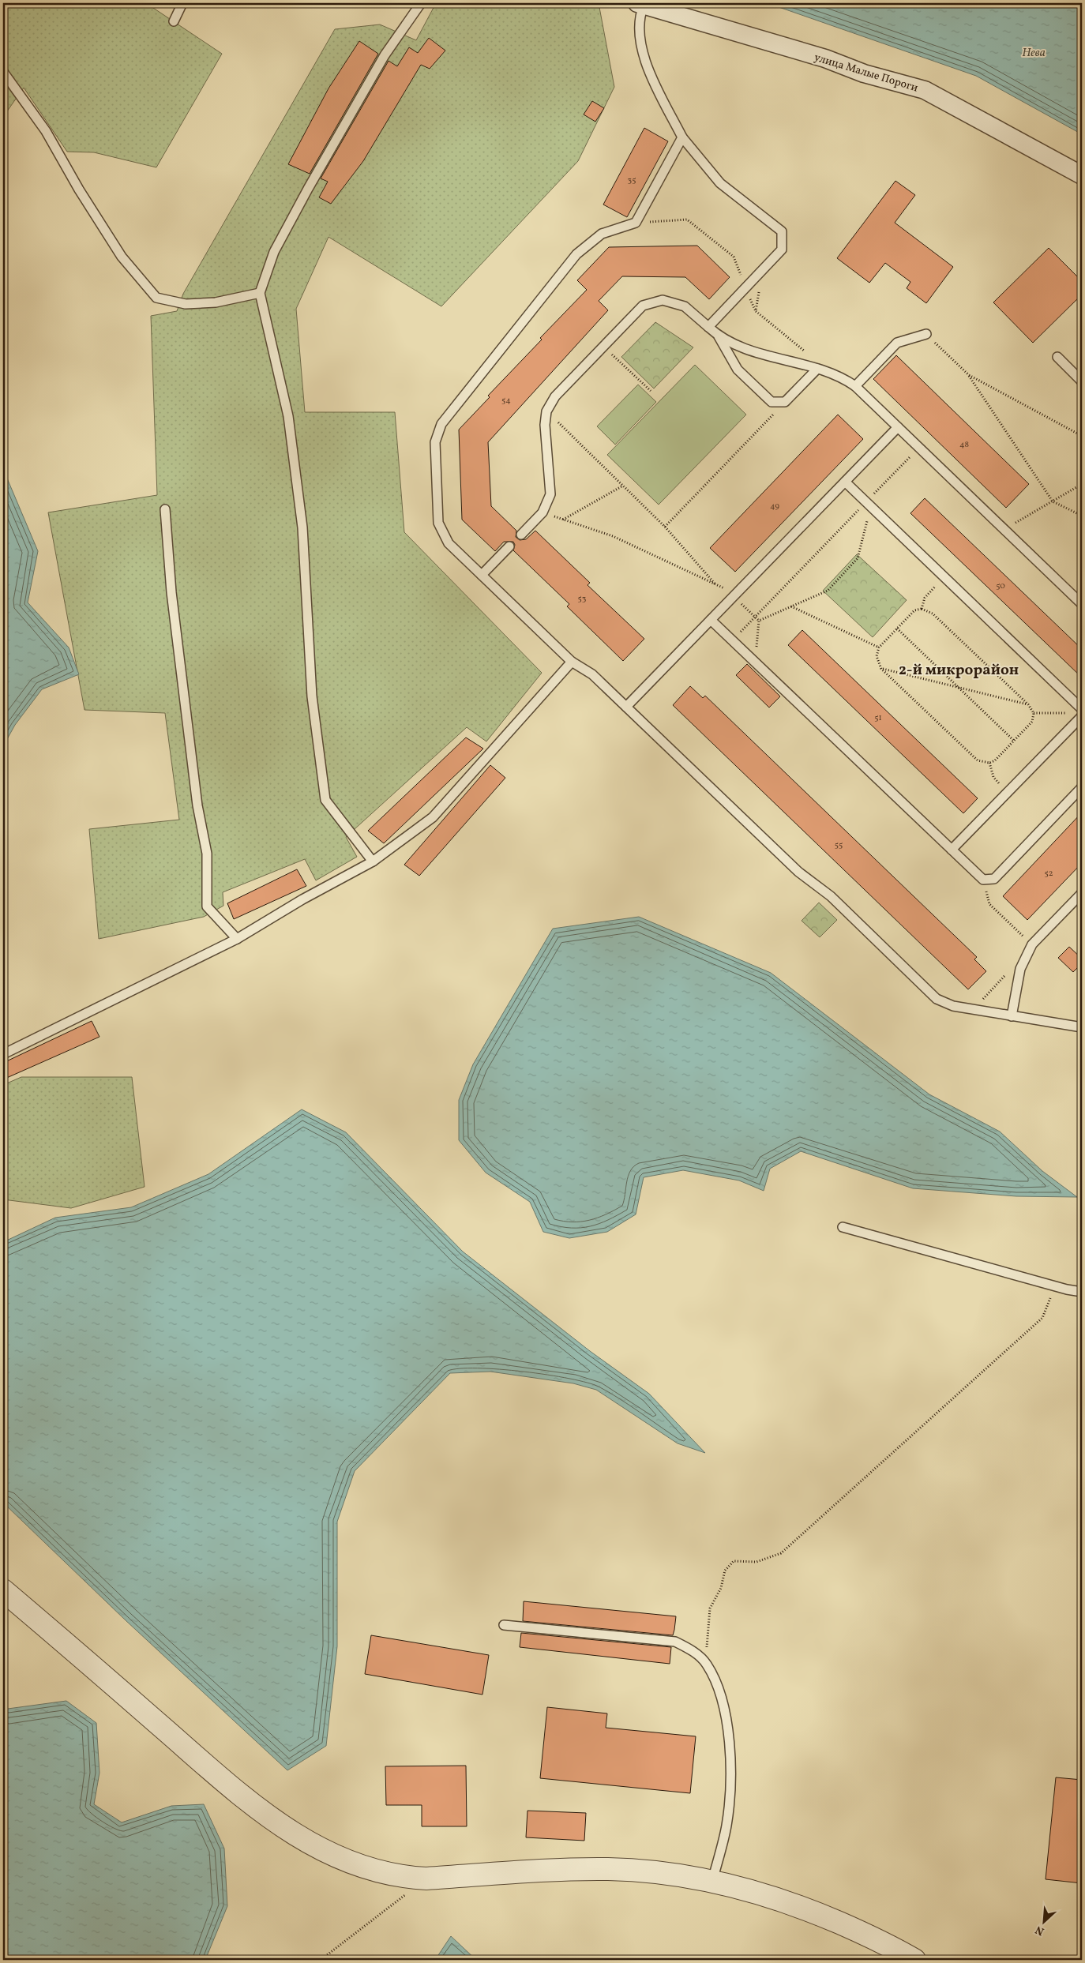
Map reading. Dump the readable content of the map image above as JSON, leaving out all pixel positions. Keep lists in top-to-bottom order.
{
  "streets": {
    "street": ["улица Малые Пороги"]
  },
  "districts": ["2-й микрорайон"],
  "water": ["Нева"],
  "house_numbers": [
    "35",
    "54",
    "48",
    "49",
    "50",
    "53",
    "51",
    "55",
    "52"
  ],
  "north": "bottom left"
}
